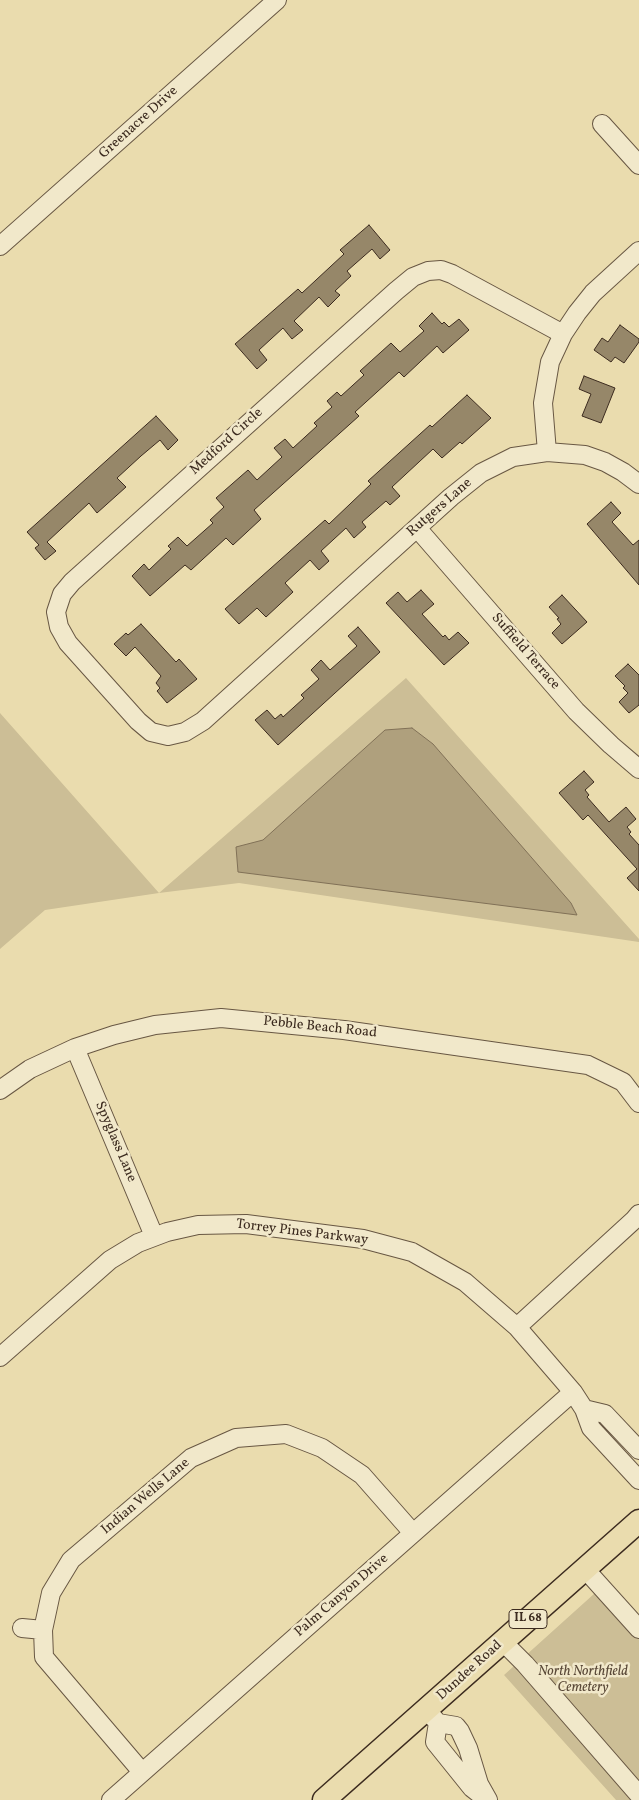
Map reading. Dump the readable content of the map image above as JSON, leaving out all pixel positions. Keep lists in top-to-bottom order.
{
  "streets": {
    "main road": ["IL 68", "Dundee Road"],
    "street": [
      "Greenacre Drive",
      "Medford Circle",
      "Rutgers Lane",
      "Suffield Terrace",
      "Pebble Beach Road",
      "Spyglass Lane",
      "Torrey Pines Parkway",
      "Indian Wells Lane",
      "Palm Canyon Drive"
    ]
  },
  "crossings": [
    ["Medford Circle", "Rutgers Lane"],
    ["Rutgers Lane", "Suffield Terrace"],
    ["Pebble Beach Road", "Spyglass Lane"],
    ["Spyglass Lane", "Torrey Pines Parkway"],
    ["Torrey Pines Parkway", "Palm Canyon Drive"],
    ["Indian Wells Lane", "Palm Canyon Drive"]
  ],
  "parks": ["North Northfield Cemetery"]
}
